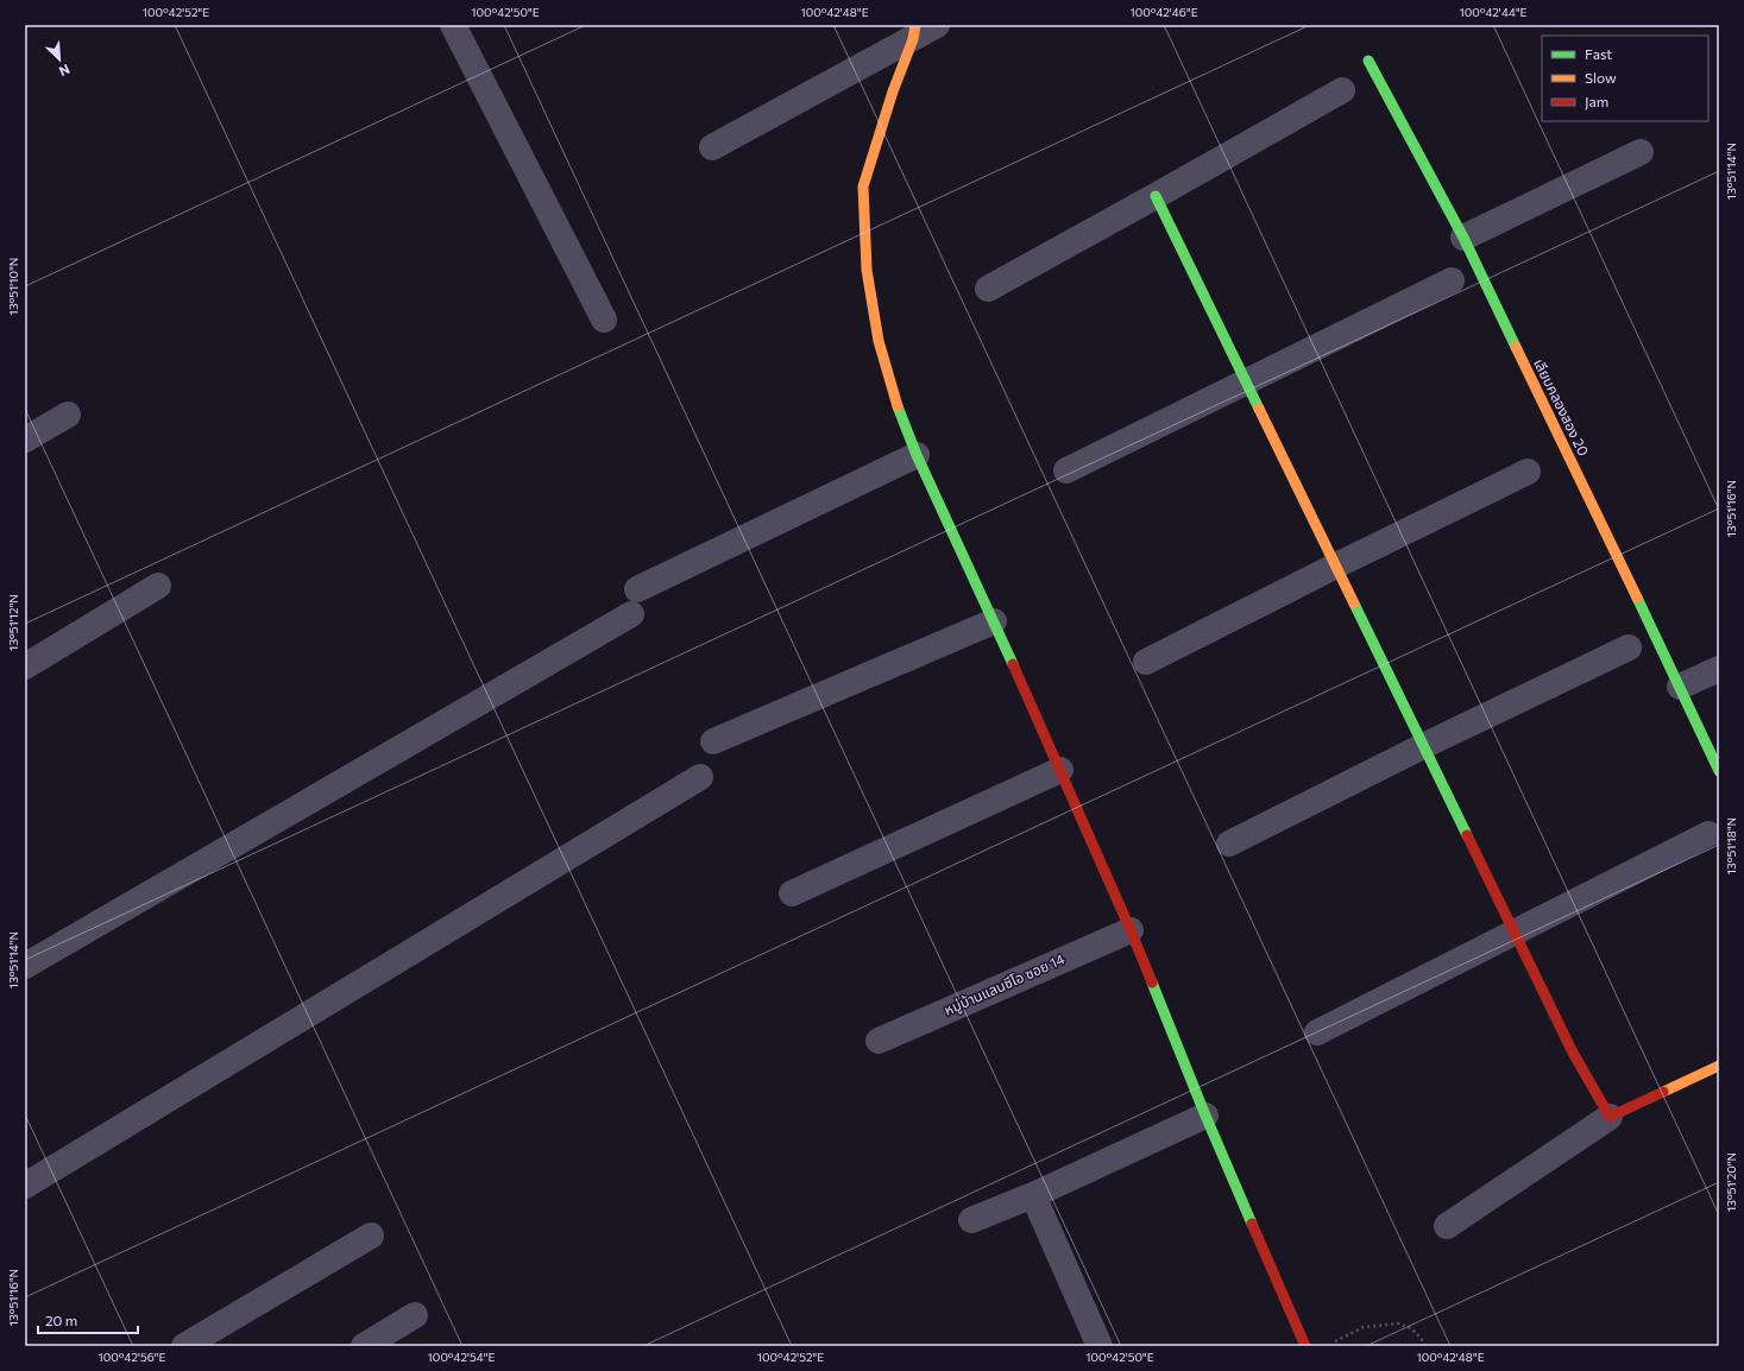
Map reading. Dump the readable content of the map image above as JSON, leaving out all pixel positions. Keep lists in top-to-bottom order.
{
  "streets": {
    "street": ["เลียบคลองสอง 20", "หมู่บ้านแลนซีโอ ซอย 14"]
  },
  "legend": ["Fast", "Slow", "Jam"],
  "scale_bar": "20 m",
  "north": "bottom right",
  "coordinates": [
    "100°42'52\"E",
    "100°42'50\"E",
    "100°42'48\"E",
    "100°42'46\"E",
    "100°42'44\"E",
    "13°51'14\"N",
    "13°51'10\"N",
    "13°51'16\"N",
    "13°51'12\"N",
    "13°51'18\"N",
    "13°51'20\"N",
    "100°42'56\"E",
    "100°42'54\"E"
  ]
}
